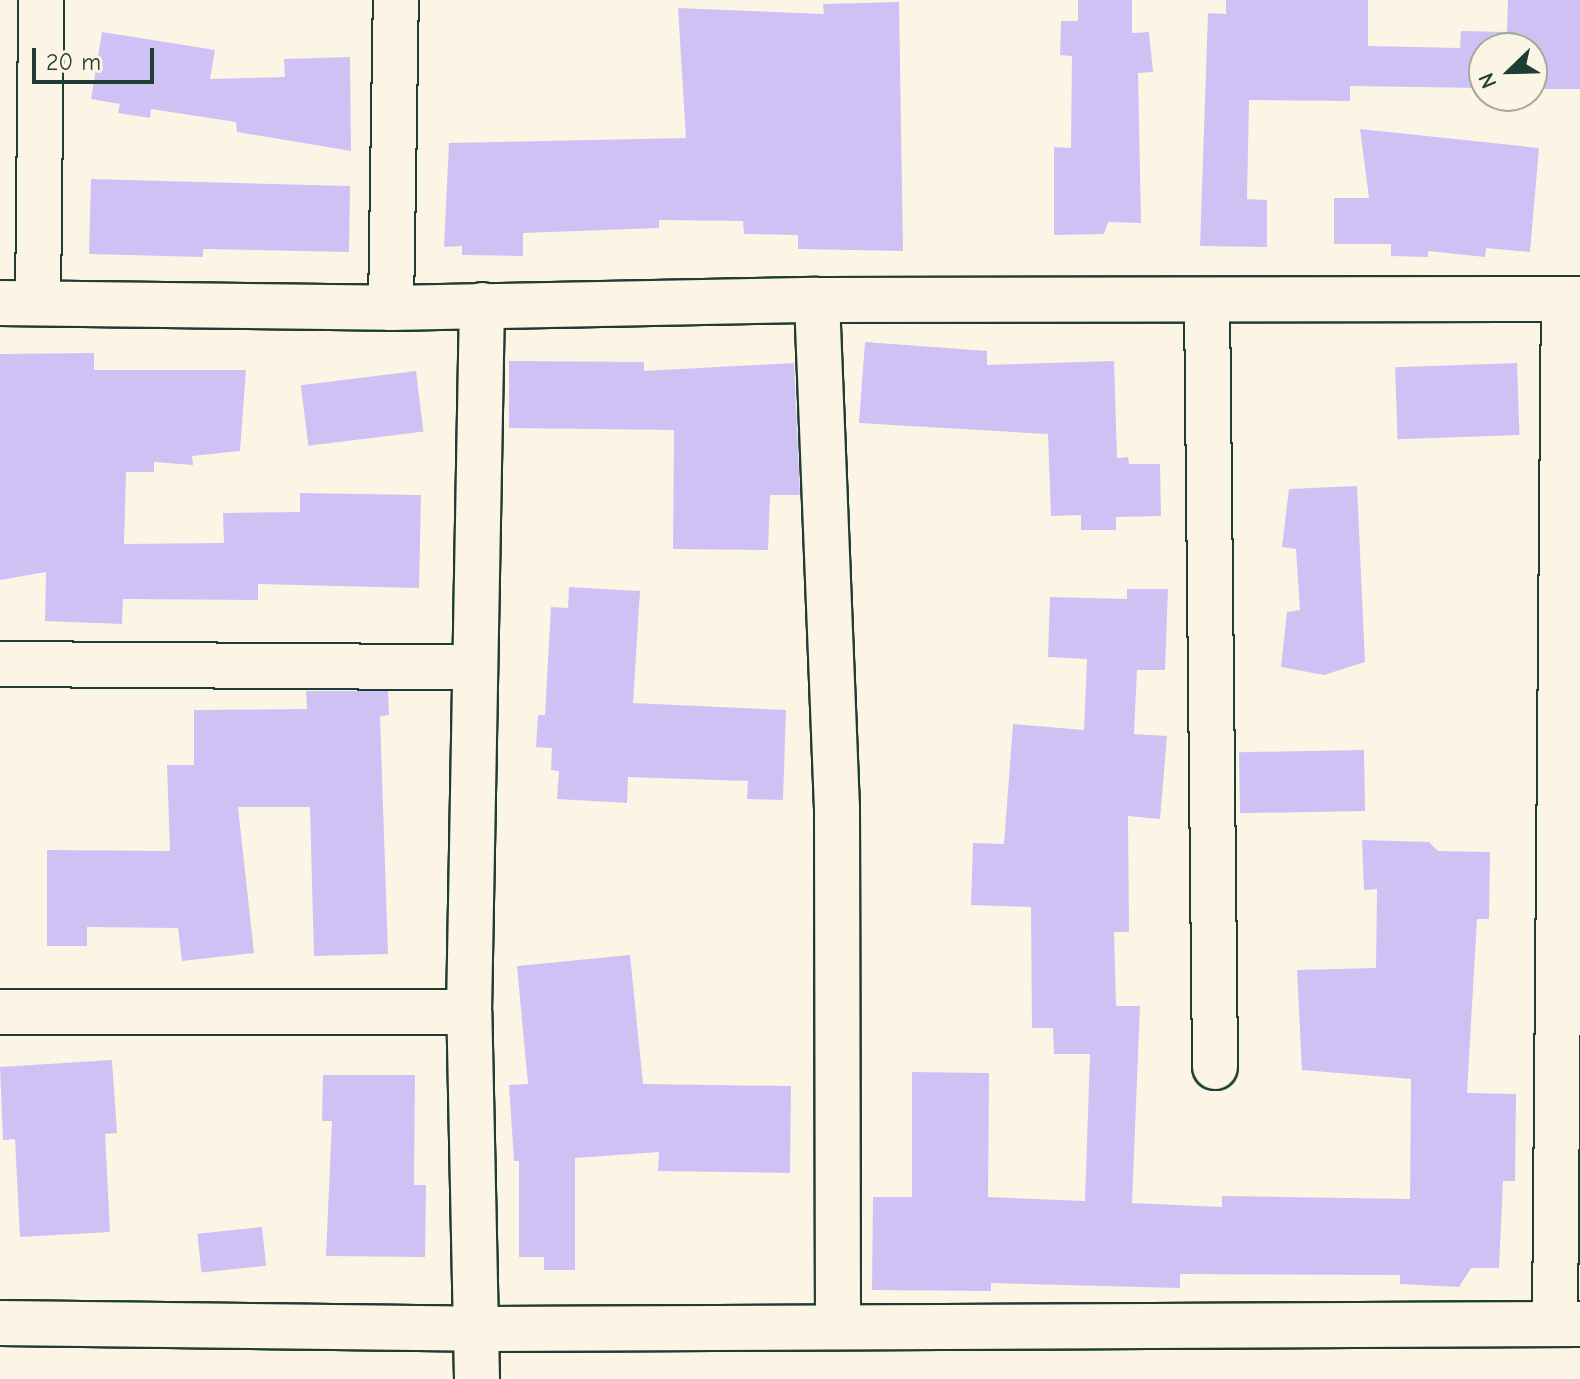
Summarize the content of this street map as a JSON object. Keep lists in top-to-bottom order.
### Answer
{
  "scale_bar": "20 m",
  "north": "bottom left"
}
